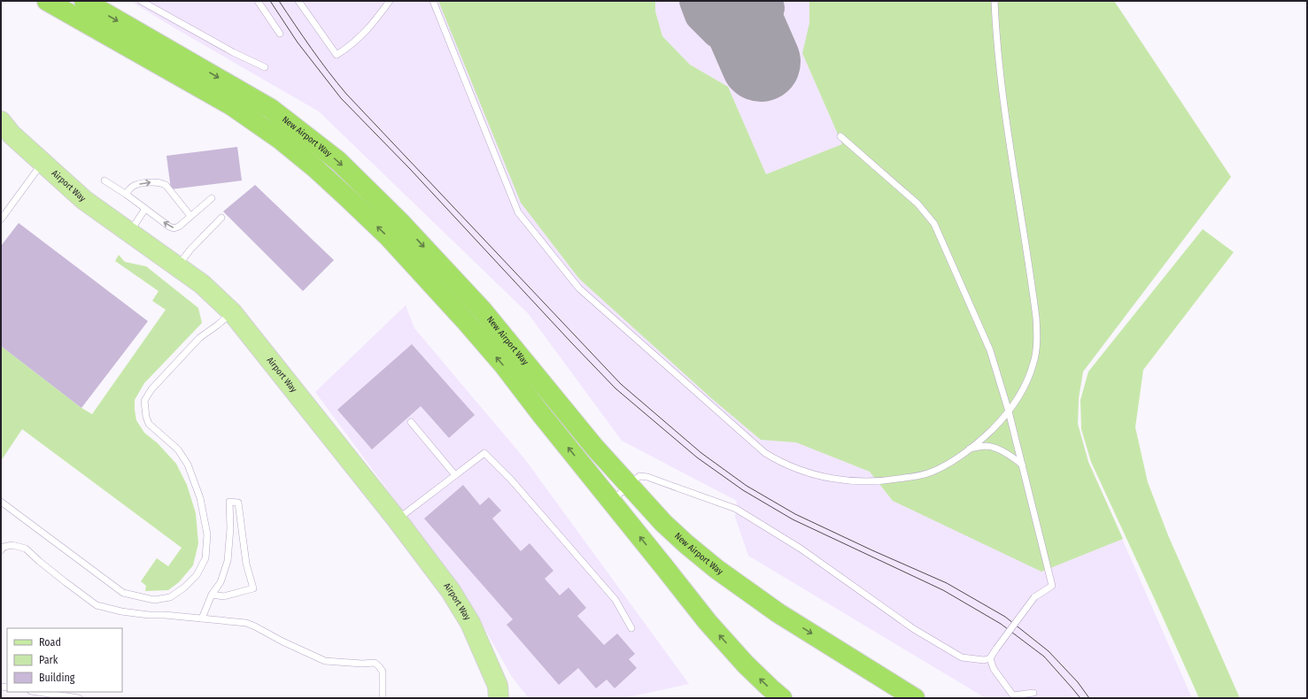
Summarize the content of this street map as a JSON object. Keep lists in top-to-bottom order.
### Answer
{
  "streets": {
    "highway": ["New Airport Way"],
    "main road": ["Airport Way"]
  },
  "legend": ["Road", "Park", "Building"]
}
